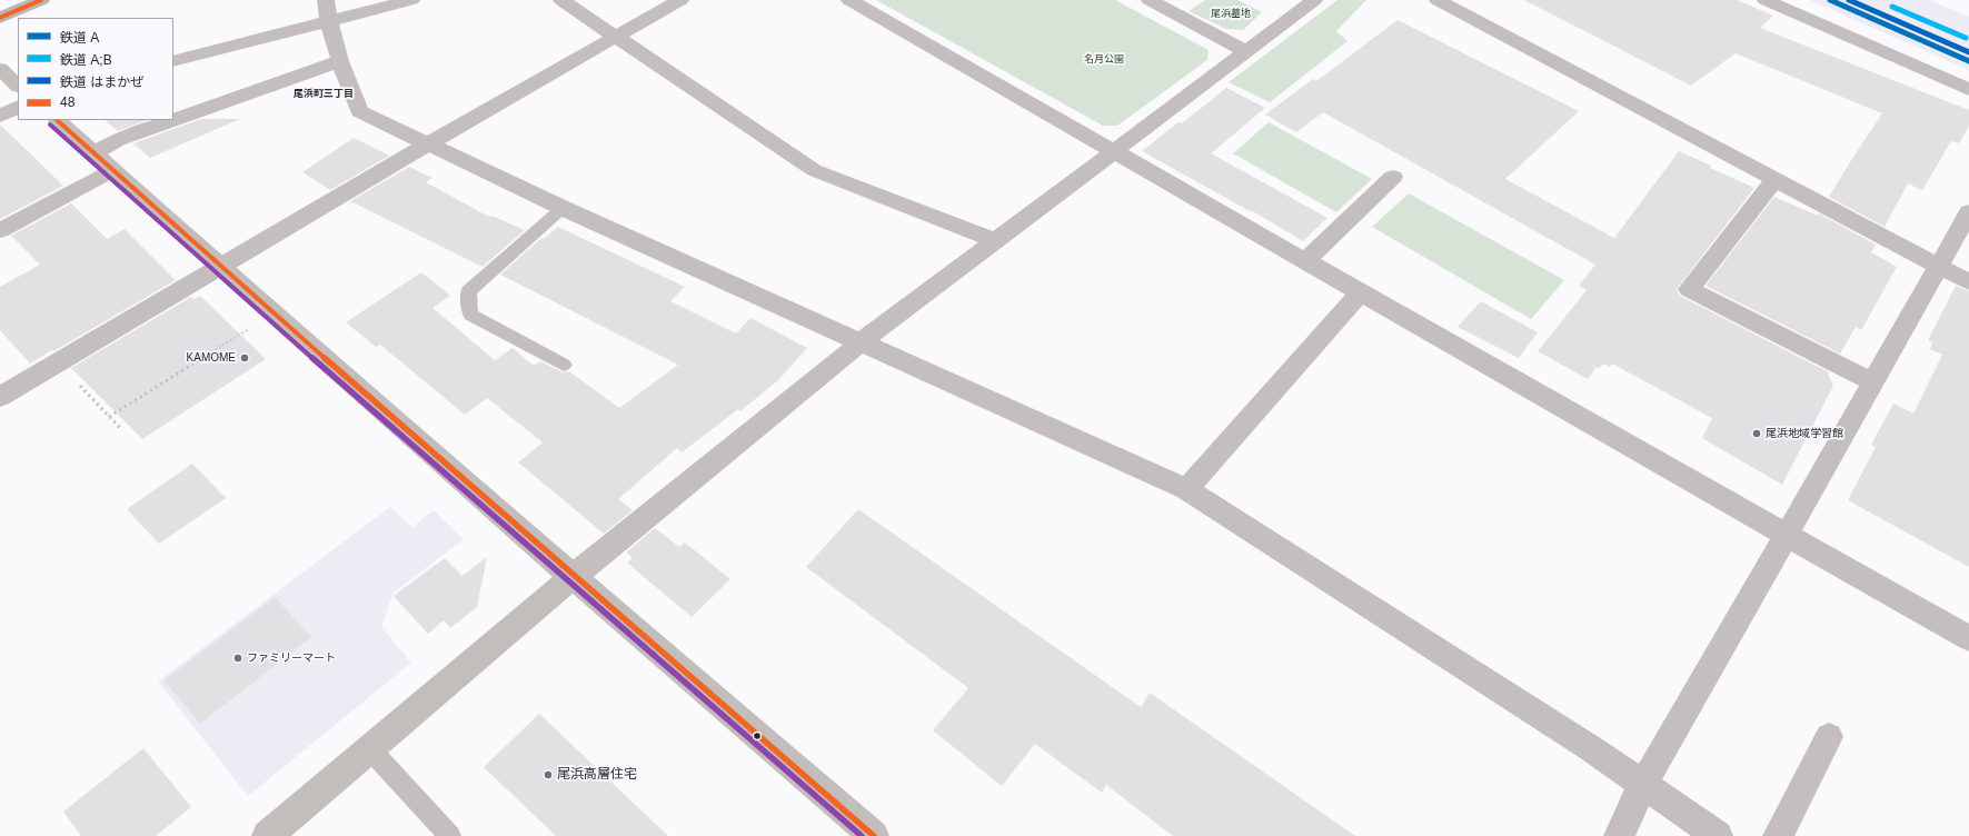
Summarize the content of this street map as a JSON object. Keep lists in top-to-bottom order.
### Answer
{
  "districts": ["尾浜町三丁目"],
  "parks": ["尾浜墓地", "名月公園"],
  "places": [
    "KAMOME",
    "尾浜地域学習館",
    "ファミリーマート",
    "尾浜高層住宅"
  ],
  "lines": [
    "rail line A",
    "rail line はまかぜ",
    "transit line 48",
    "rail line A;B"
  ],
  "legend": [
    "鉄道 A",
    "鉄道 A;B",
    "鉄道 はまかぜ",
    "48"
  ]
}
